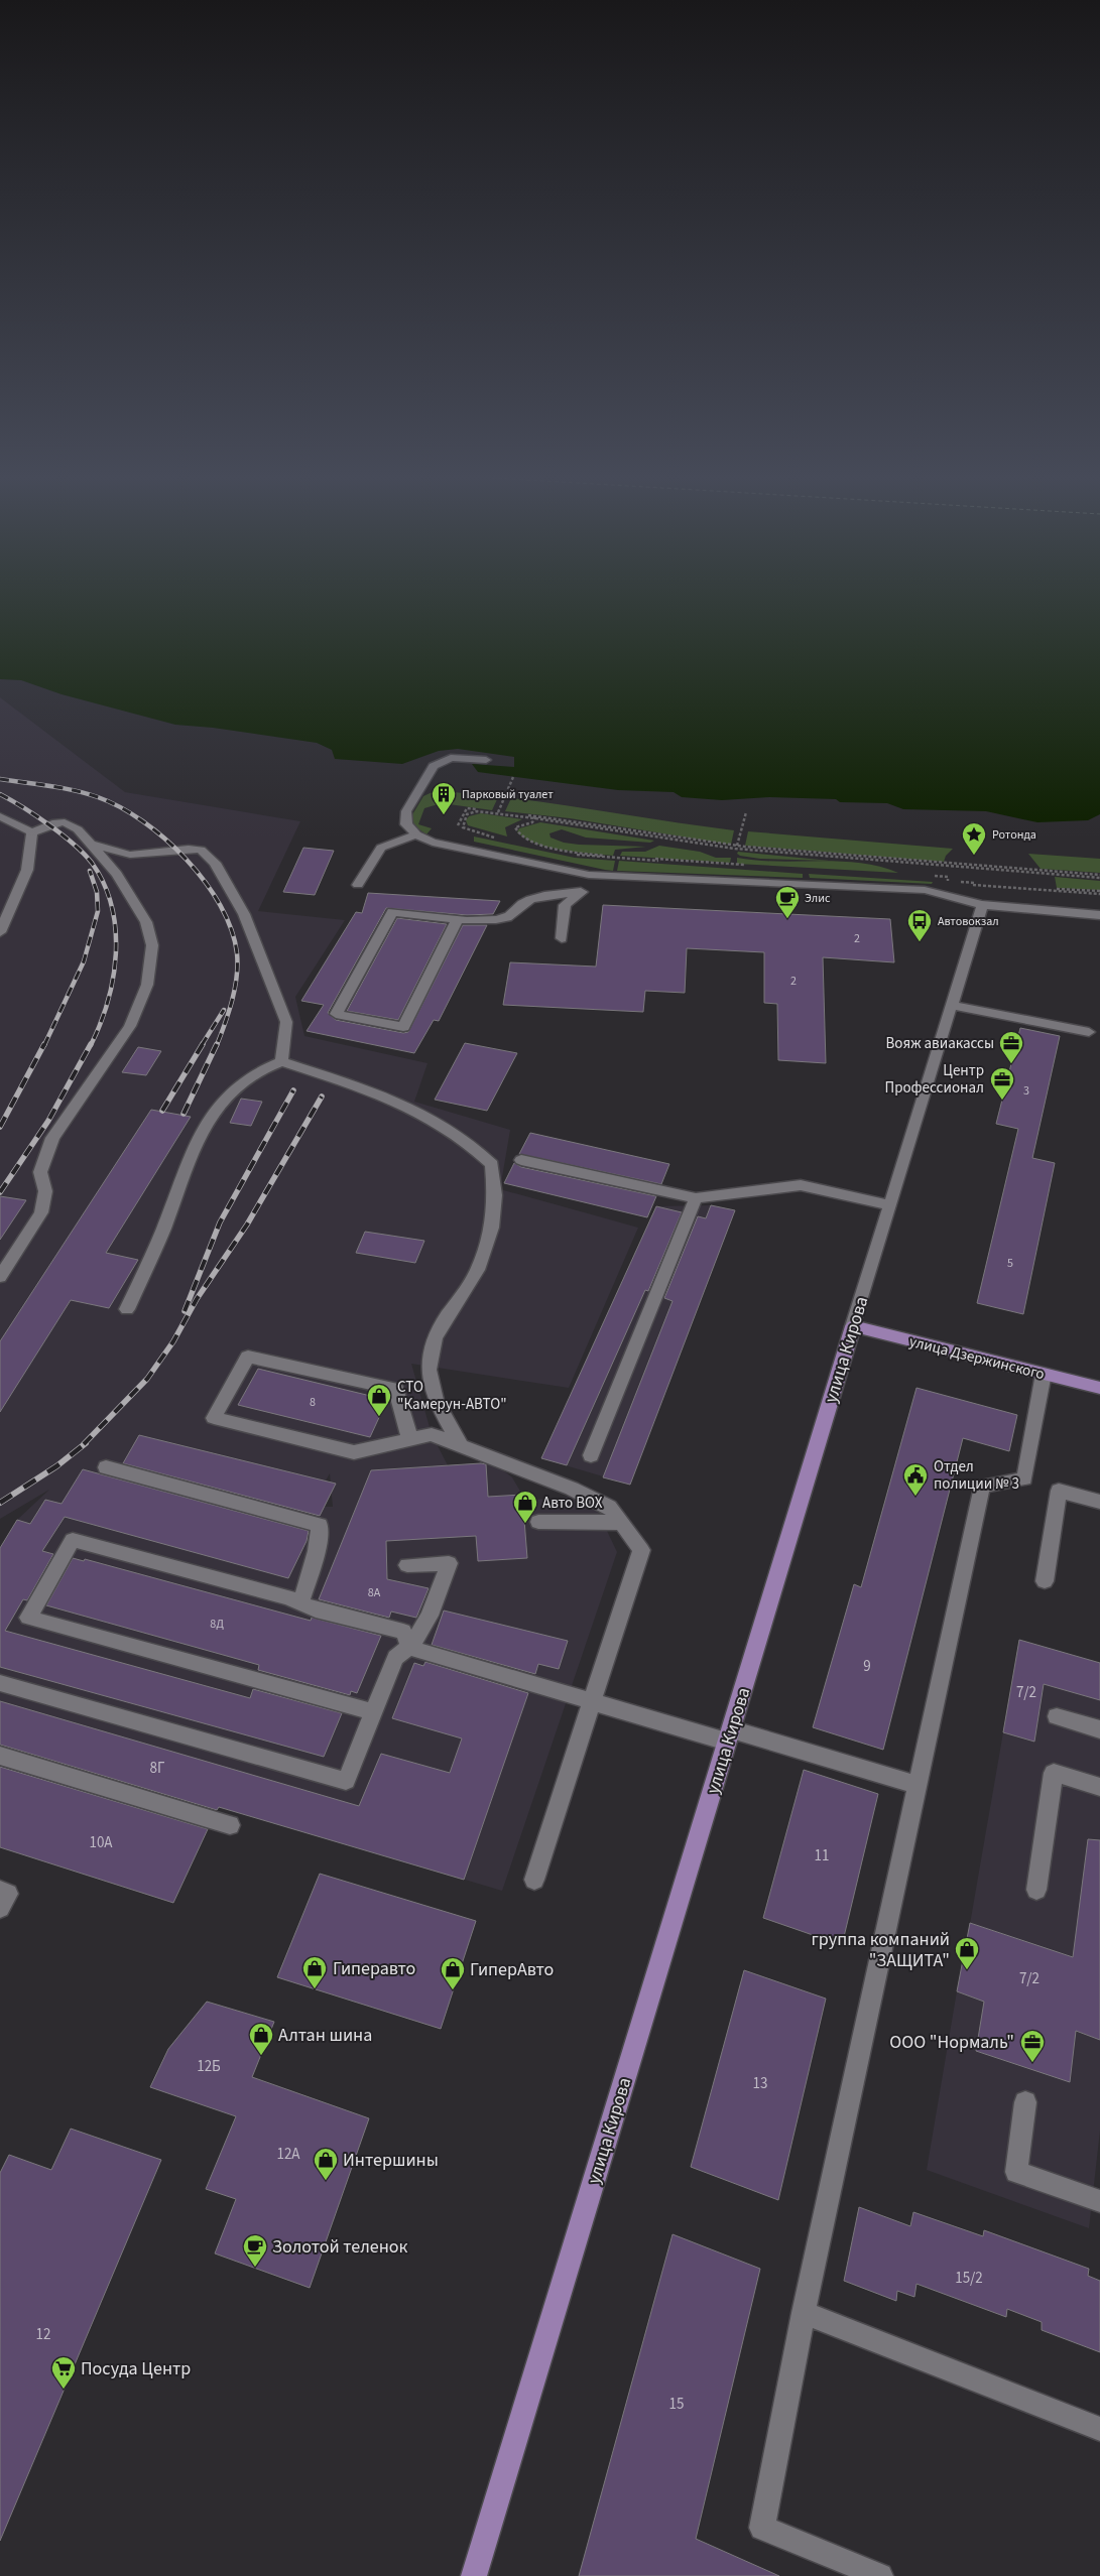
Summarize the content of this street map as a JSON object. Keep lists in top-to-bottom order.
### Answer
{
  "streets": {
    "main road": ["улица Кирова", "улица Дзержинского"]
  },
  "crossings": [
    ["улица Кирова", "улица Дзержинского"]
  ],
  "places": {
    "building": ["Парковый туалет"],
    "place": ["Ротонда"],
    "cafe": ["Элис", "Золотой теленок"],
    "bus stop": ["Автовокзал"],
    "office": ["Вояж авиакассы", "Центр Профессионал", "ООО \"Нормаль\""],
    "shop": [
      "СТО \"Камерун-АВТО\"",
      "Авто BOX",
      "группа компаний \"ЗАЩИТА\"",
      "Гиперавто",
      "ГиперАвто",
      "Алтан шина",
      "Интершины"
    ],
    "public building": ["Отдел полиции № 3"],
    "supermarket": ["Посуда Центр"]
  },
  "house_numbers": [
    "2",
    "2",
    "3",
    "5",
    "8",
    "8А",
    "8Д",
    "9",
    "7/2",
    "8Г",
    "10А",
    "11",
    "7/2",
    "12Б",
    "13",
    "12А",
    "15/2",
    "12",
    "15"
  ]
}
